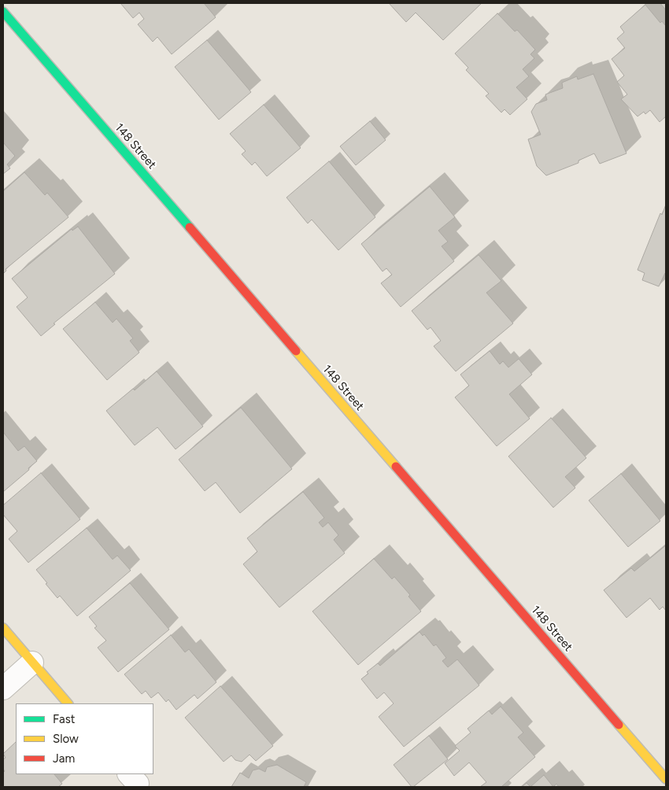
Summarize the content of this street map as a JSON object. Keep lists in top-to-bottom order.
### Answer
{
  "streets": {
    "street": ["148 Street"]
  },
  "legend": ["Fast", "Slow", "Jam"]
}
